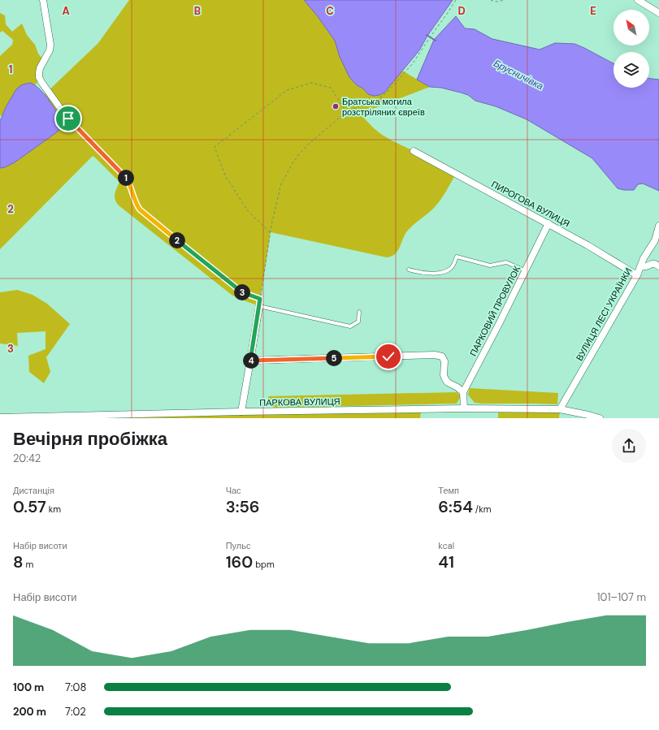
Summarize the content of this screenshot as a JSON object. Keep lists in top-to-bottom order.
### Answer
{
  "streets": {
    "street": [
      "ПИРОГОВА ВУЛИЦЯ",
      "ПАРКОВИЙ ПРОВУЛОК",
      "ВУЛИЦЯ ЛЕСІ УКРАЇНКИ",
      "ПАРКОВА ВУЛИЦЯ"
    ]
  },
  "crossings": [
    ["ПИРОГОВА ВУЛИЦЯ", "ПАРКОВИЙ ПРОВУЛОК"],
    ["ПИРОГОВА ВУЛИЦЯ", "ВУЛИЦЯ ЛЕСІ УКРАЇНКИ"],
    ["ВУЛИЦЯ ЛЕСІ УКРАЇНКИ", "ПАРКОВА ВУЛИЦЯ"]
  ],
  "water": ["Брусничівка"],
  "places": ["Братська могила розстріляних євреїв"],
  "north": "top left",
  "page": {
    "pins": [
      "1",
      "2",
      "3",
      "5",
      "4"
    ],
    "heading": ["Вечірня пробіжка", "20:42"],
    "stats": [
      ["Дистанція", "0.57 km"],
      ["Час", "3:56"],
      ["Темп", "6:54 /km"],
      ["Набір висоти", "8 m"],
      ["Пульс", "160 bpm"],
      ["kcal", "41"]
    ],
    "chart": ["Набір висоти", "101–107 m"],
    "list": [
      {
        "name": "100 m",
        "note": "7:08"
      },
      {
        "name": "200 m",
        "note": "7:02"
      }
    ]
  },
  "grid": {
    "columns": [
      "A",
      "B",
      "C",
      "D",
      "E"
    ],
    "rows": ["1", "2", "3"]
  }
}
